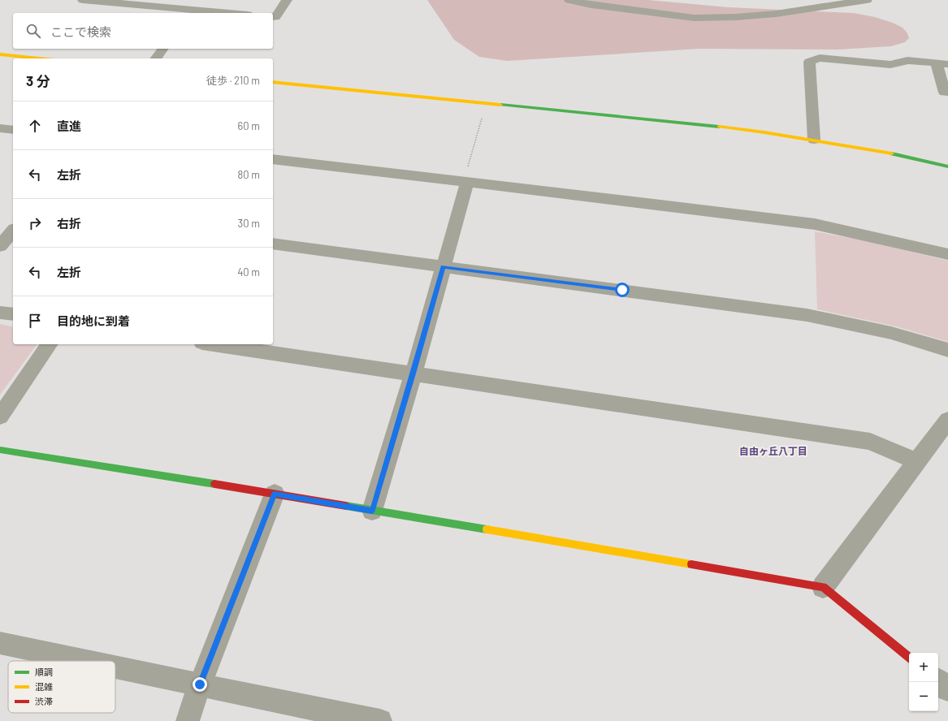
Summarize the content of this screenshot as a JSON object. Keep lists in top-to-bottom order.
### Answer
{
  "districts": ["自由ヶ丘八丁目"],
  "legend": ["順調", "混雑", "渋滞"],
  "page": {
    "search": "ここで検索",
    "heading": ["3 分", "徒歩 · 210 m"],
    "list": [
      ["直進", "60 m"],
      ["左折", "80 m"],
      ["右折", "30 m"],
      ["左折", "40 m"],
      "目的地に到着"
    ],
    "map_buttons": ["+", "−"]
  }
}
